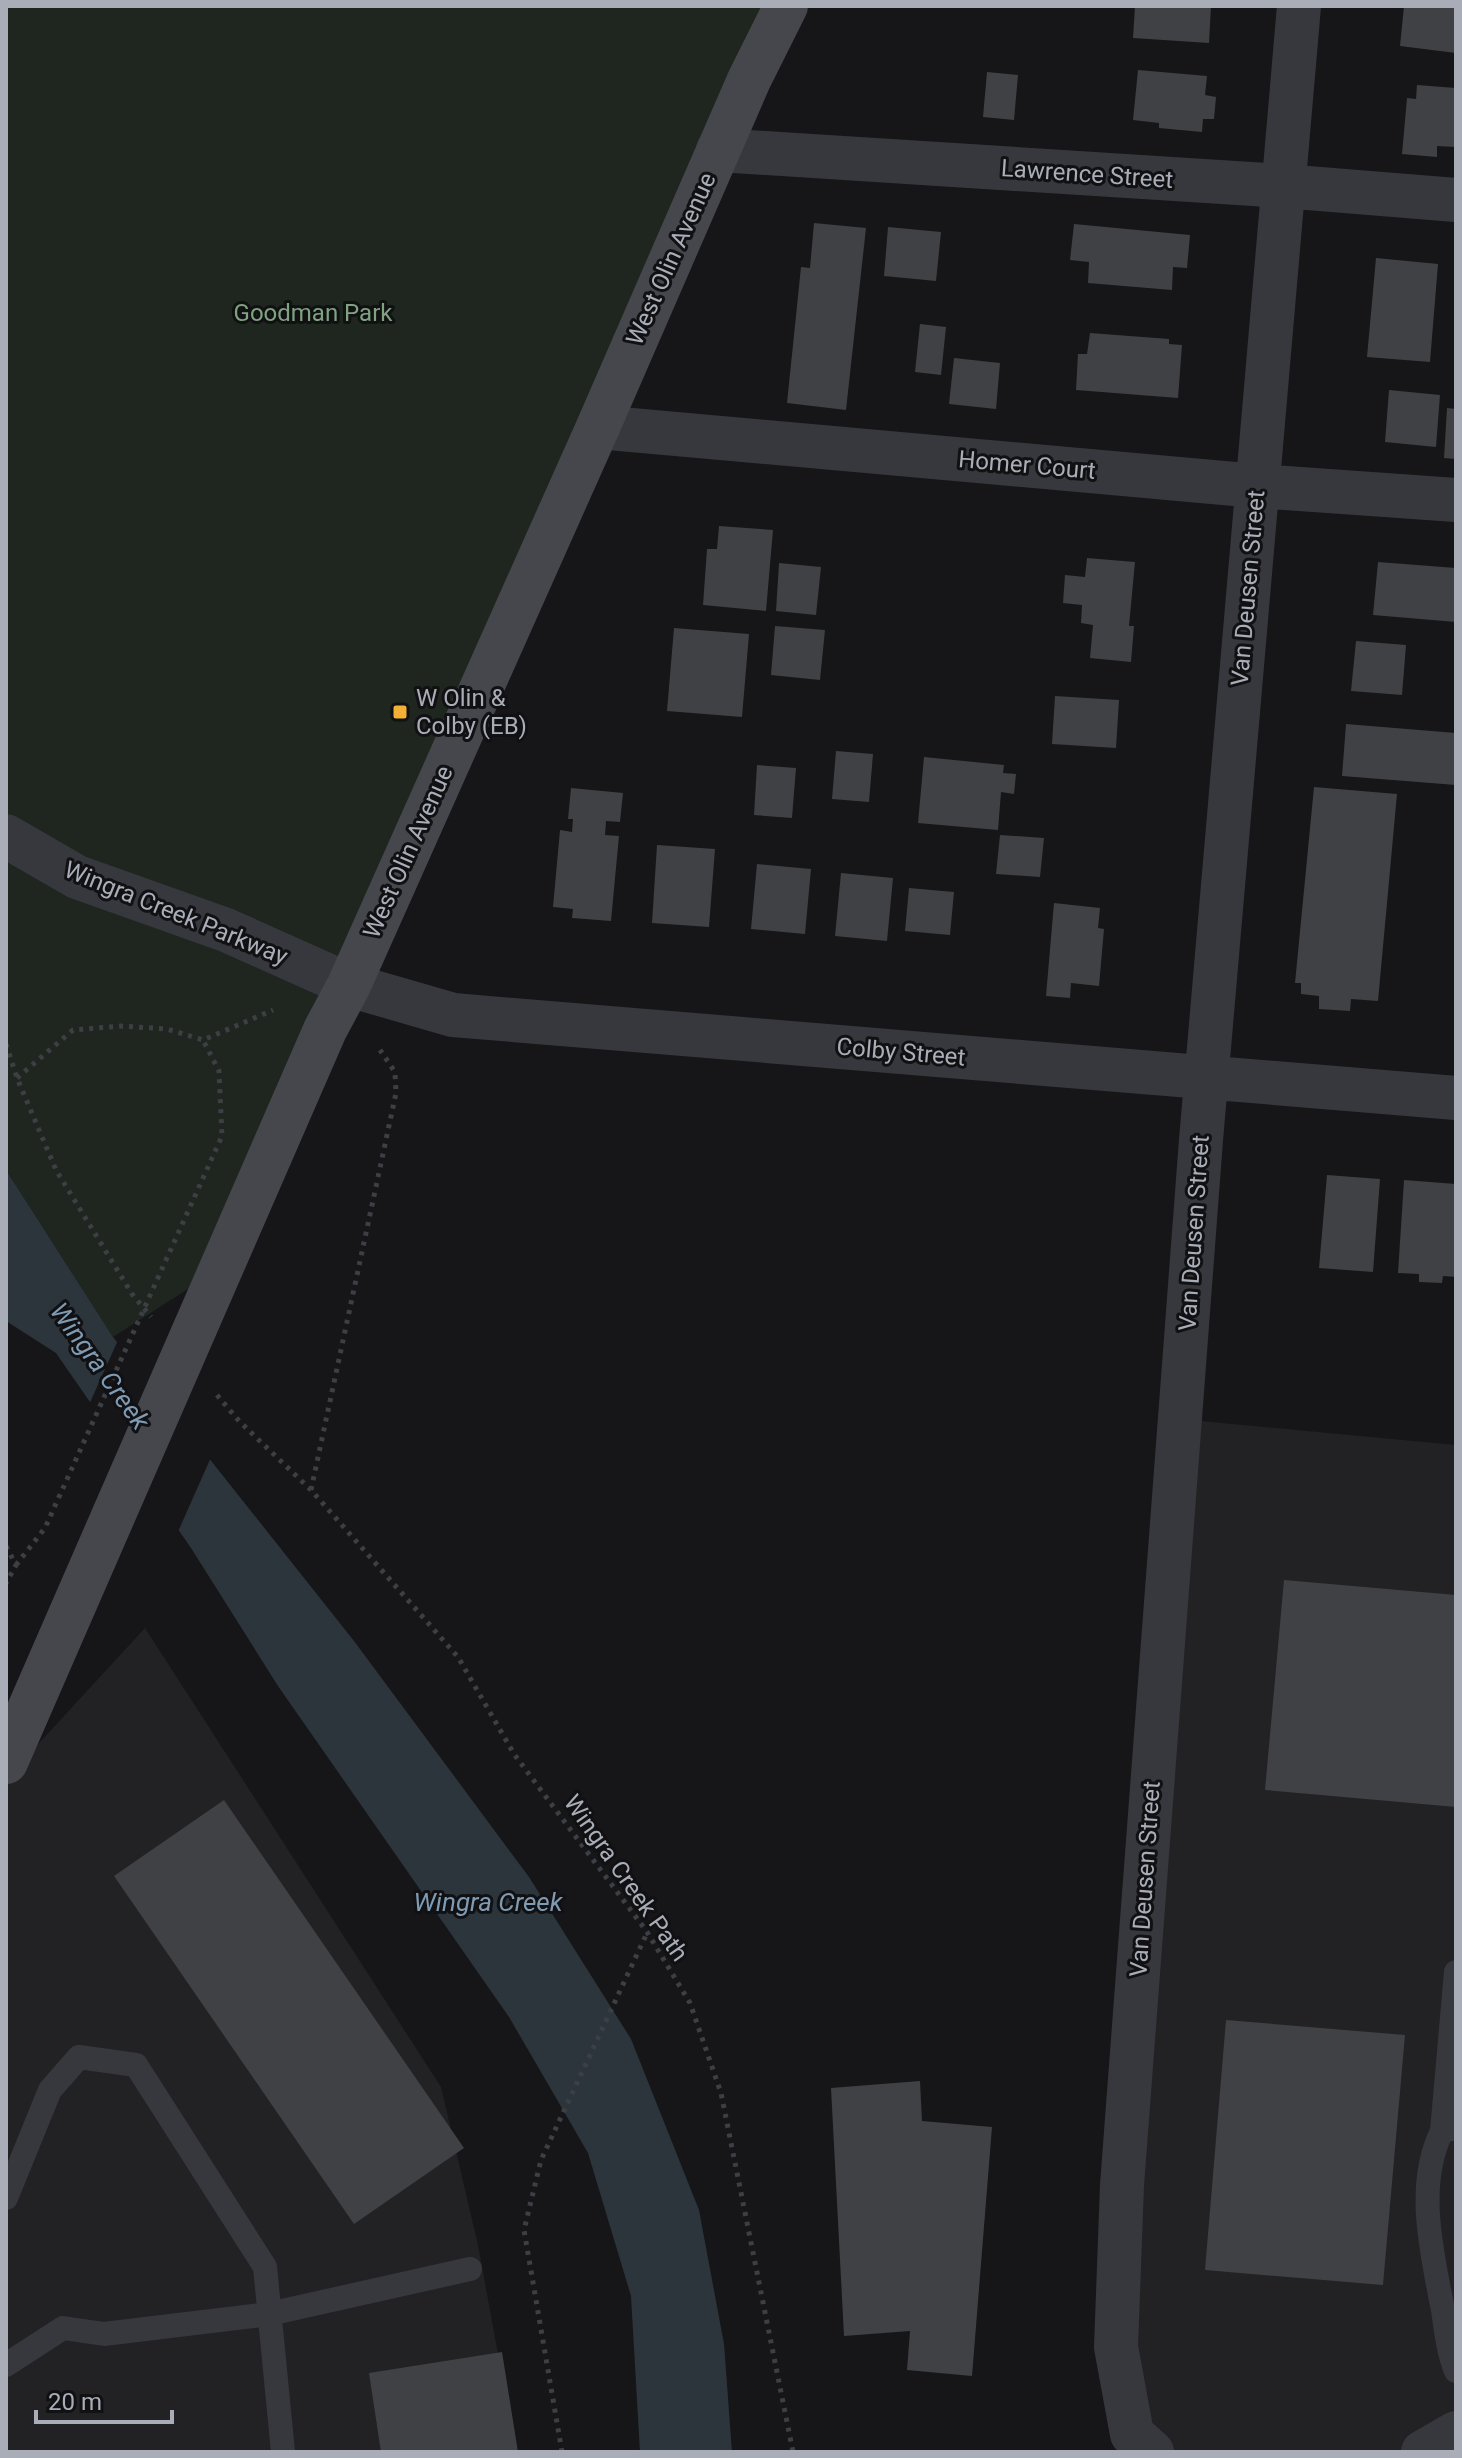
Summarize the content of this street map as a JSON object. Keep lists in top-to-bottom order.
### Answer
{
  "streets": {
    "street": [
      "Lawrence Street",
      "West Olin Avenue",
      "Homer Court",
      "Van Deusen Street",
      "Wingra Creek Parkway",
      "Colby Street"
    ],
    "path": ["Wingra Creek Path"]
  },
  "crossings": [
    ["Lawrence Street", "West Olin Avenue"],
    ["Lawrence Street", "Van Deusen Street"],
    ["West Olin Avenue", "Homer Court"],
    ["West Olin Avenue", "Wingra Creek Parkway"],
    ["West Olin Avenue", "Colby Street"],
    ["Homer Court", "Van Deusen Street"],
    ["Van Deusen Street", "Colby Street"],
    ["Wingra Creek Parkway", "Colby Street"]
  ],
  "water": ["Wingra Creek"],
  "parks": ["Goodman Park"],
  "places": {
    "transit": ["W Olin & Colby (EB)"]
  },
  "scale_bar": "20 m"
}
